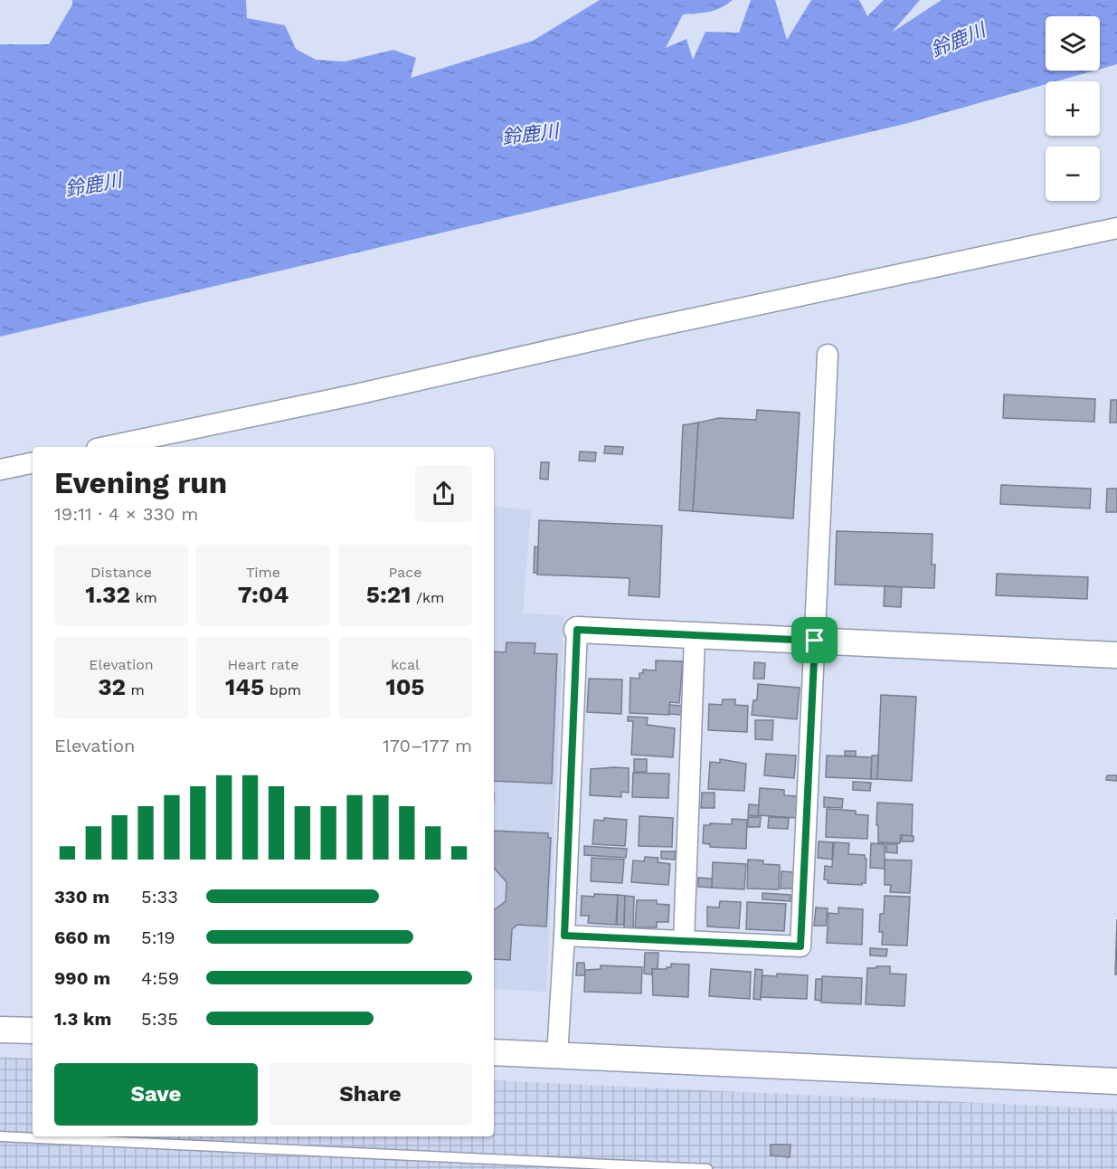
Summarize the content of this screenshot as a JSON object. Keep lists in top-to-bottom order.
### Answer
{
  "water": ["鈴鹿川"],
  "page": {
    "map_buttons": ["+", "−"],
    "heading": ["Evening run", "19:11 · 4 × 330 m"],
    "stats": [
      ["Distance", "1.32 km"],
      ["Time", "7:04"],
      ["Pace", "5:21 /km"],
      ["Elevation", "32 m"],
      ["Heart rate", "145 bpm"],
      ["kcal", "105"]
    ],
    "chart": ["Elevation", "170–177 m"],
    "list": [
      {
        "name": "330 m",
        "note": "5:33"
      },
      {
        "name": "660 m",
        "note": "5:19"
      },
      {
        "name": "990 m",
        "note": "4:59"
      },
      {
        "name": "1.3 km",
        "note": "5:35"
      }
    ],
    "buttons": ["Save", "Share"]
  }
}
